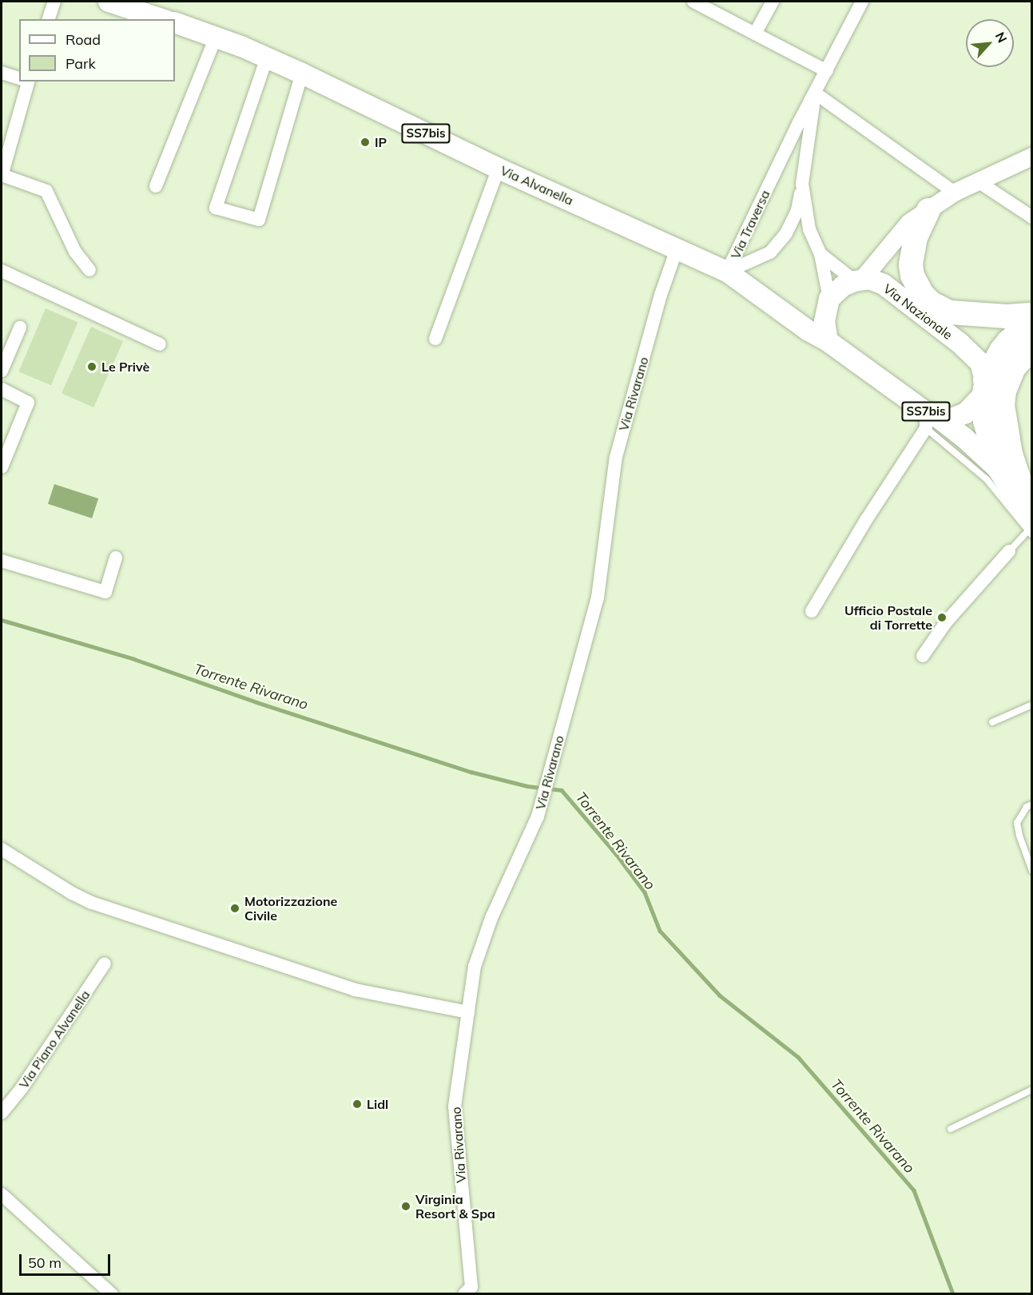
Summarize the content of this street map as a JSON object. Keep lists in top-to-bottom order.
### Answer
{
  "streets": {
    "main road": ["SS7bis", "Via Alvanella", "Via Nazionale"],
    "street": ["Via Traversa", "Via Rivarano", "Via Piano Alvanella"]
  },
  "crossings": [
    ["SS7bis", "Via Alvanella"],
    ["SS7bis", "Via Traversa"],
    ["SS7bis", "Via Nazionale"],
    ["Via Alvanella", "Via Traversa"],
    ["Via Alvanella", "Via Nazionale"],
    ["Via Alvanella", "Via Rivarano"],
    ["Via Traversa", "Via Nazionale"]
  ],
  "water": ["Torrente Rivarano"],
  "places": [
    "IP",
    "Le Privè",
    "Ufficio Postale di Torrette",
    "Motorizzazione Civile",
    "Lidl",
    "Virginia Resort & Spa"
  ],
  "legend": ["Road", "Park"],
  "scale_bar": "50 m",
  "north": "top right"
}
